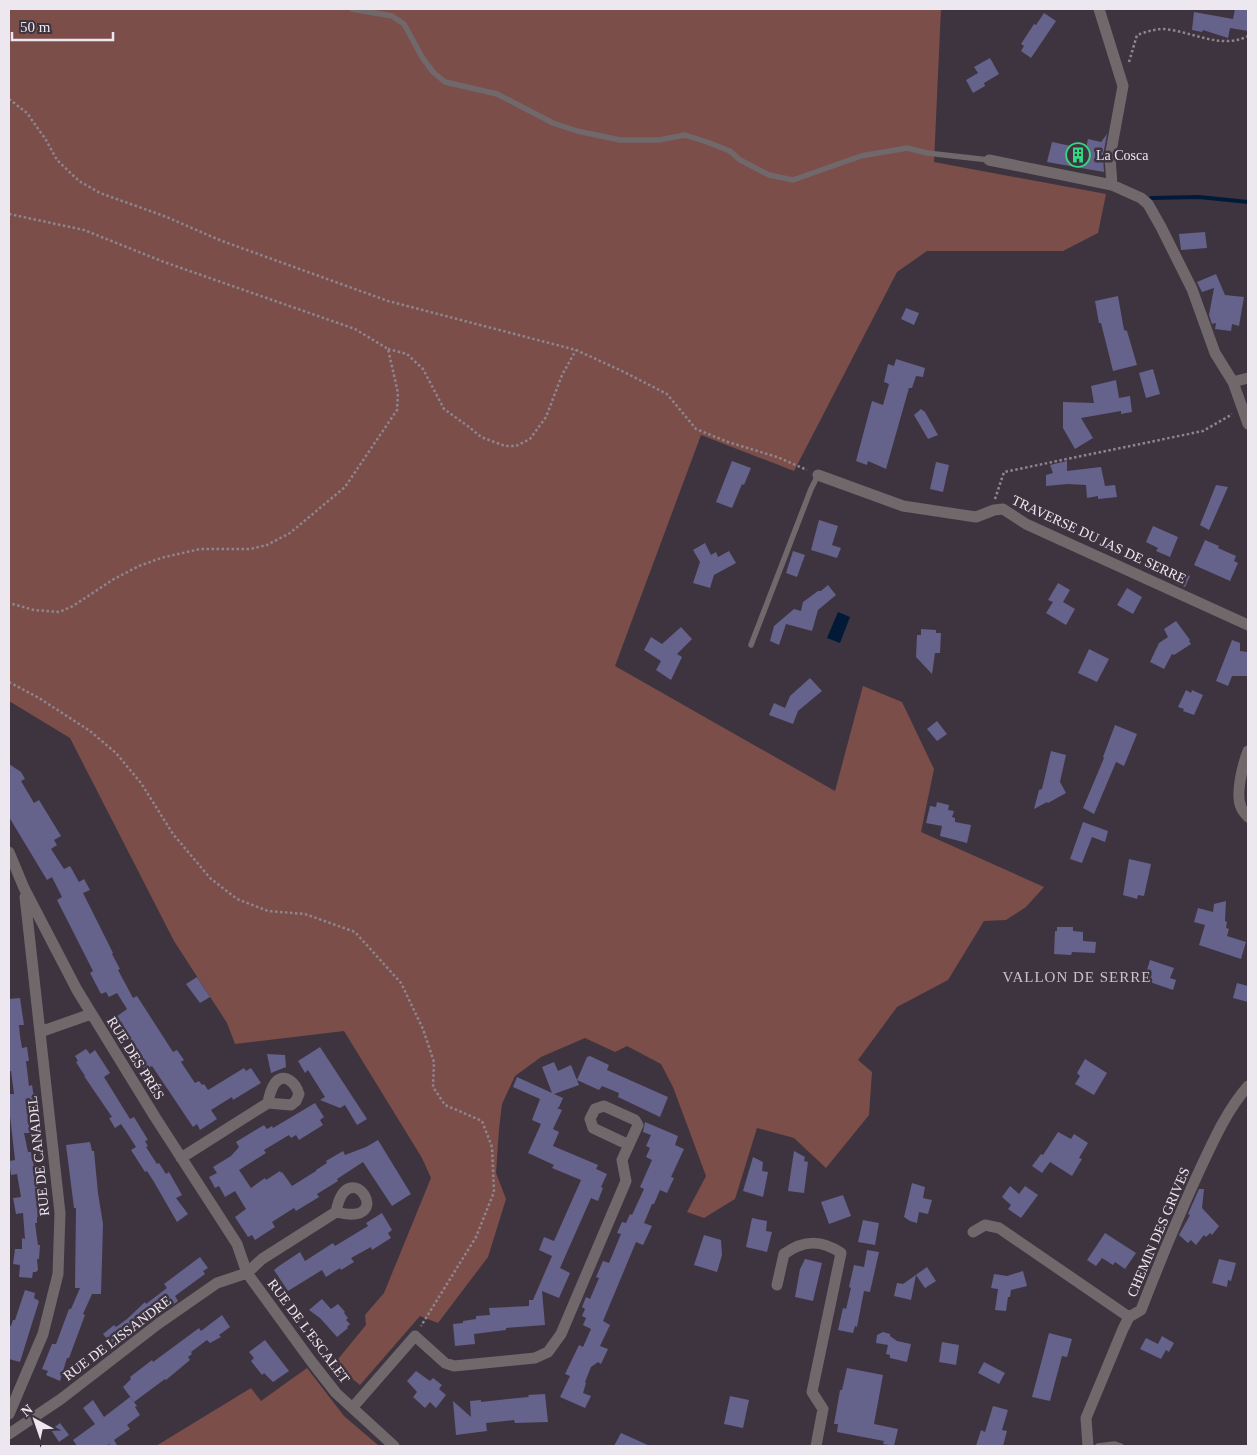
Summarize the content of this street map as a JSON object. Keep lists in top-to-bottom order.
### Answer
{
  "streets": {
    "street": [
      "TRAVERSE DU JAS DE SERRE",
      "RUE DES PRÉS",
      "RUE DE CANADEL",
      "CHEMIN DES GRIVES",
      "RUE DE L'ESCALET",
      "RUE DE LISSANDRE"
    ]
  },
  "crossings": [
    ["RUE DES PRÉS", "RUE DE CANADEL"],
    ["RUE DES PRÉS", "RUE DE L'ESCALET"],
    ["RUE DES PRÉS", "RUE DE LISSANDRE"],
    ["RUE DE L'ESCALET", "RUE DE LISSANDRE"]
  ],
  "districts": ["VALLON DE SERRE"],
  "places": {
    "building": ["La Cosca"]
  },
  "scale_bar": "50 m",
  "north": "top left"
}
